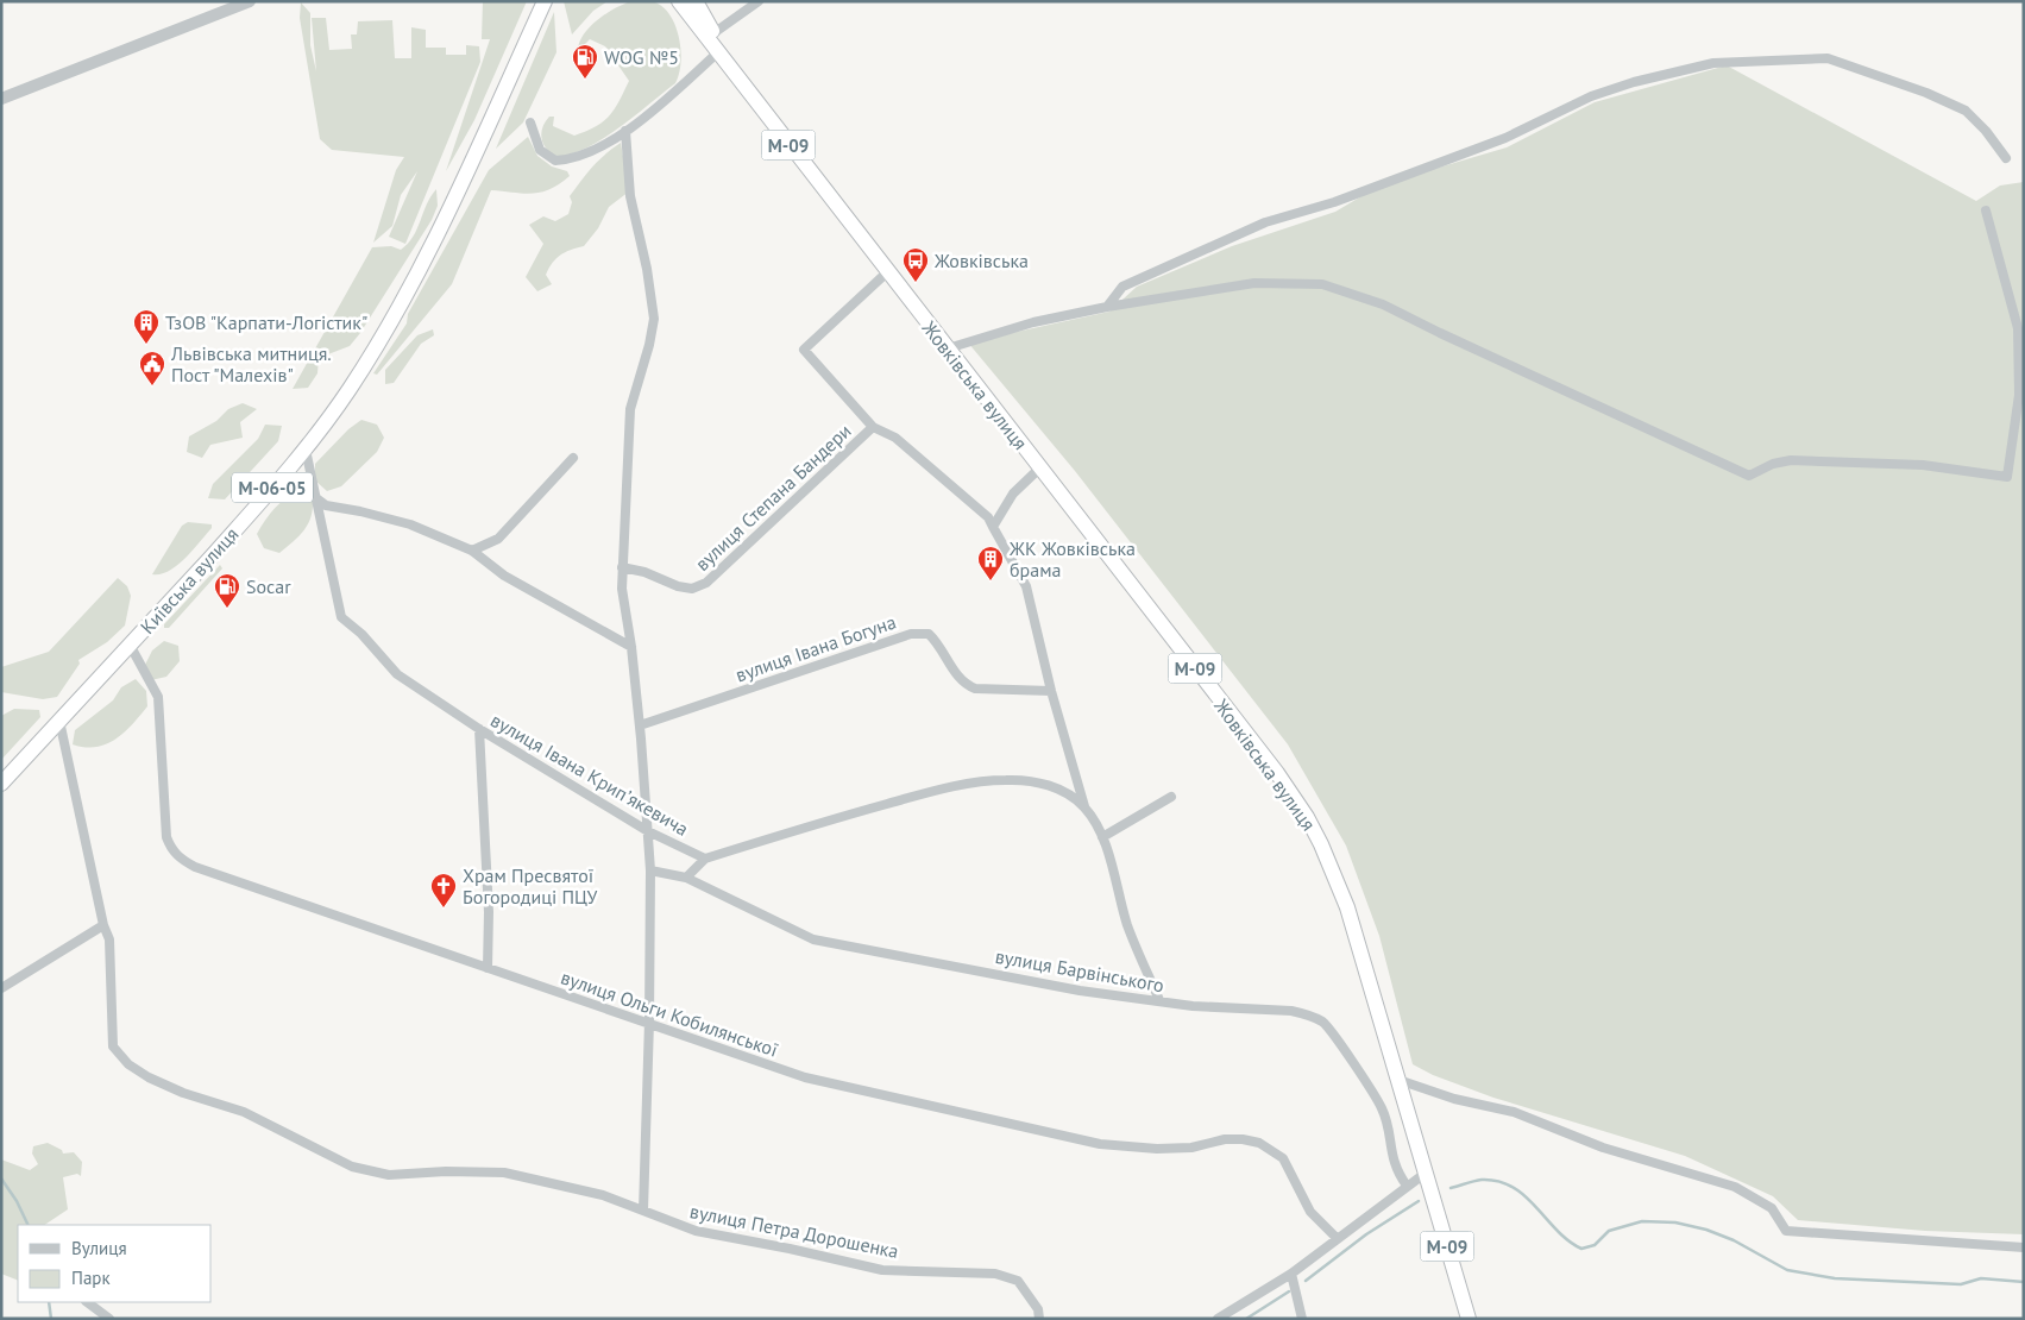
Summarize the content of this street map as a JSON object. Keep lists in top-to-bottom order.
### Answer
{
  "streets": {
    "highway": [
      "М-09",
      "Жовківська вулиця",
      "М-06-05",
      "Київська вулиця"
    ],
    "street": [
      "вулиця Степана Бандери",
      "вулиця Івана Богуна",
      "вулиця Івана Крипʼякевича",
      "вулиця Барвінського",
      "вулиця Ольги Кобилянської",
      "вулиця Петра Дорошенка"
    ]
  },
  "crossings": [
    ["М-09", "Жовківська вулиця"],
    ["М-09", "вулиця Степана Бандери"],
    ["Жовківська вулиця", "вулиця Степана Бандери"],
    ["Київська вулиця", "вулиця Івана Крипʼякевича"],
    ["Київська вулиця", "вулиця Ольги Кобилянської"],
    ["Київська вулиця", "вулиця Петра Дорошенка"]
  ],
  "places": {
    "fuel station": ["WOG №5", "Socar"],
    "bus stop": ["Жовківська"],
    "building": ["ТзОВ \"Карпати-Логістик\"", "ЖК Жовківська брама"],
    "public building": ["Львівська митниця. Пост \"Малехів\""],
    "church": ["Храм Пресвятої Богородиці ПЦУ"]
  },
  "legend": ["Вулиця", "Парк"]
}
